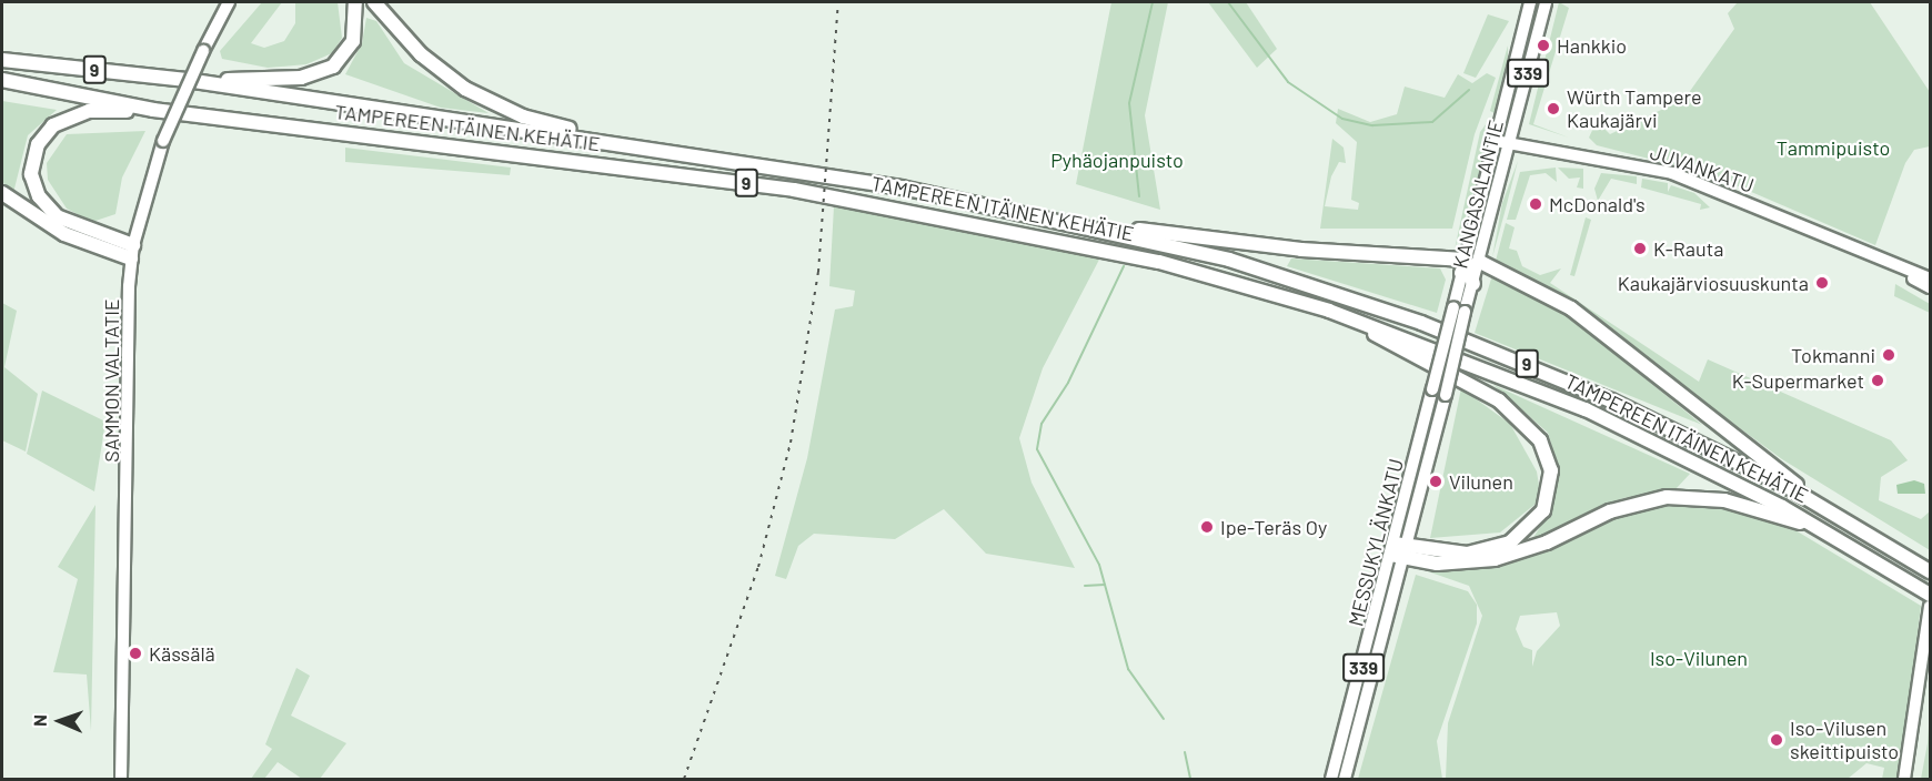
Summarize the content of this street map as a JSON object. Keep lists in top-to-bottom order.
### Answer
{
  "streets": {
    "highway": ["9", "TAMPEREEN ITÄINEN KEHÄTIE"],
    "main road": [
      "339",
      "JUVANKATU",
      "KANGASALANTIE",
      "SAMMON VALTATIE",
      "MESSUKYLÄNKATU"
    ]
  },
  "crossings": [
    ["JUVANKATU", "KANGASALANTIE"],
    ["KANGASALANTIE", "MESSUKYLÄNKATU"]
  ],
  "parks": ["Tammipuisto", "Pyhäojanpuisto", "Iso-Vilunen"],
  "places": [
    "Hankkio",
    "Würth Tampere Kaukajärvi",
    "McDonald's",
    "K-Rauta",
    "Kaukajärviosuuskunta",
    "Tokmanni",
    "K-Supermarket",
    "Vilunen",
    "Ipe-Teräs Oy",
    "Kässälä",
    "Iso-Vilusen skeittipuisto"
  ],
  "north": "left"
}
